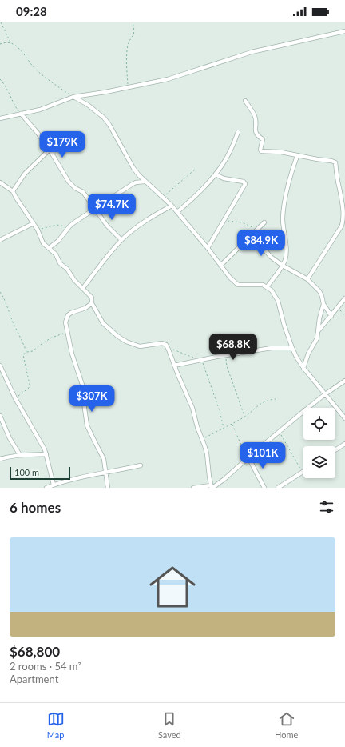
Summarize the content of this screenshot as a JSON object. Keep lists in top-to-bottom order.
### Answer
{
  "scale_bar": "100 m",
  "page": {
    "status": "09:28",
    "price": [
      "$179K",
      "$74.7K",
      "$84.9K",
      "$68.8K",
      "$307K",
      "$101K"
    ],
    "scale": "100 m",
    "heading": "6 homes",
    "list": [
      {
        "name": "$68,800",
        "note": "2 rooms · 54 m² · Apartment"
      }
    ],
    "tabs": ["Map", "Saved", "Home"]
  }
}
